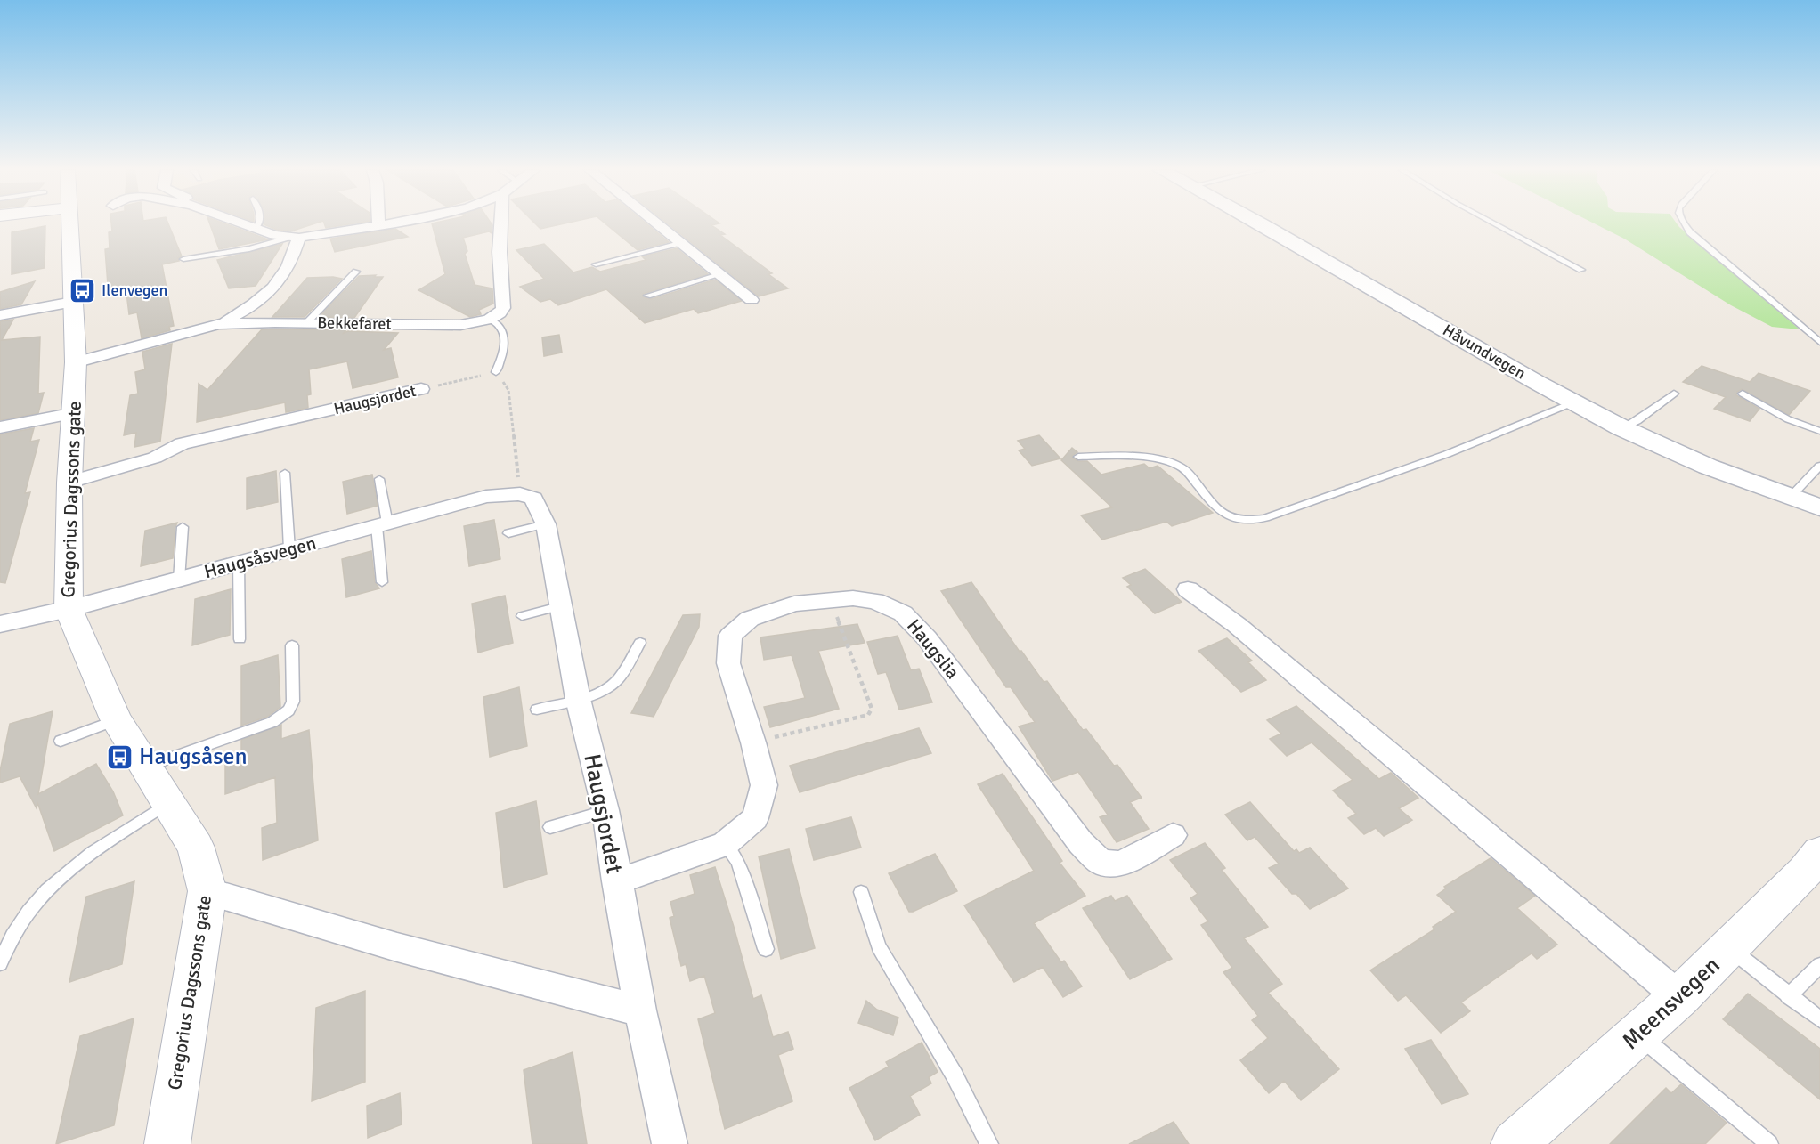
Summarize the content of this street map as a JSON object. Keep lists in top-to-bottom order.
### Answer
{
  "streets": {
    "main road": ["Håvundvegen"],
    "street": [
      "Bekkefaret",
      "Haugsjordet",
      "Gregorius Dagssons gate",
      "Haugsåsvegen",
      "Haugslia",
      "Meensvegen"
    ]
  },
  "crossings": [
    ["Bekkefaret", "Gregorius Dagssons gate"],
    ["Haugsjordet", "Gregorius Dagssons gate"],
    ["Haugsjordet", "Haugsåsvegen"],
    ["Haugsjordet", "Haugslia"],
    ["Gregorius Dagssons gate", "Haugsåsvegen"]
  ],
  "places": {
    "bus stop": ["Ilenvegen", "Haugsåsen"]
  }
}
